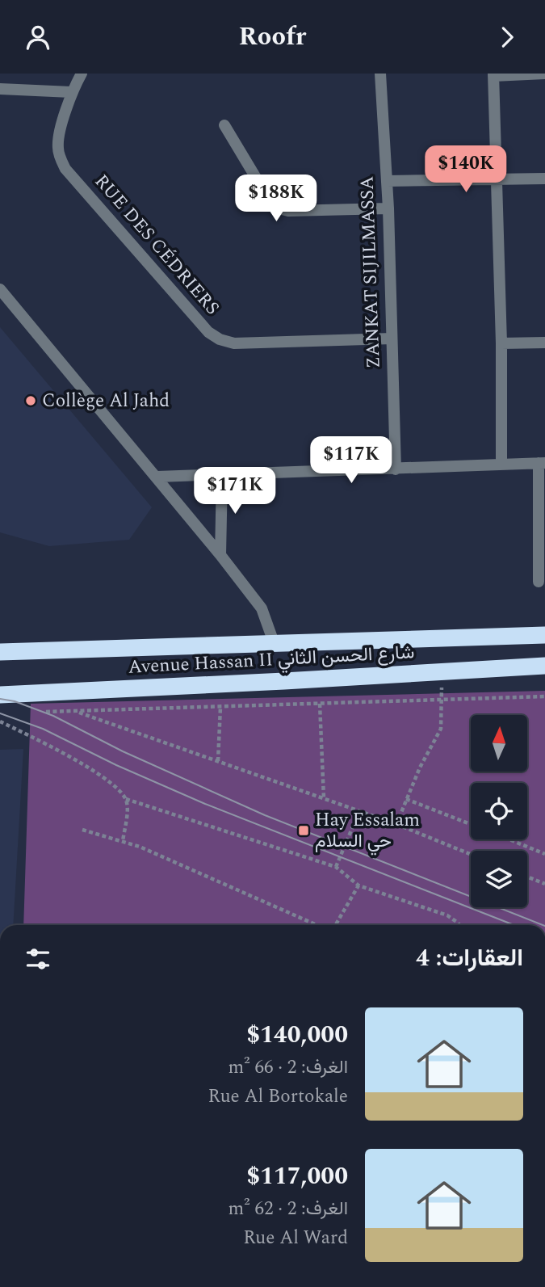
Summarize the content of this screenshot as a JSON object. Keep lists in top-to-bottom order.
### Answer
{
  "streets": {
    "highway": ["Avenue Hassan II شارع الحسن الثاني"],
    "street": ["RUE DES CÉDRIERS", "ZANKAT SIJILMASSA"]
  },
  "crossings": [
    ["RUE DES CÉDRIERS", "ZANKAT SIJILMASSA"]
  ],
  "places": {
    "other": ["Collège Al Jahd"],
    "transit": ["Hay Essalam حي السلام"]
  },
  "north": "top",
  "page": {
    "header": "Roofr",
    "price": [
      "$140K",
      "$188K",
      "$117K",
      "$171K"
    ],
    "heading": "العقارات: 4",
    "list": [
      {
        "name": "$140,000",
        "note": "الغرف: 2 · 66 m² · Rue Al Bortokale"
      },
      {
        "name": "$117,000",
        "note": "الغرف: 2 · 62 m² · Rue Al Ward"
      }
    ]
  }
}
